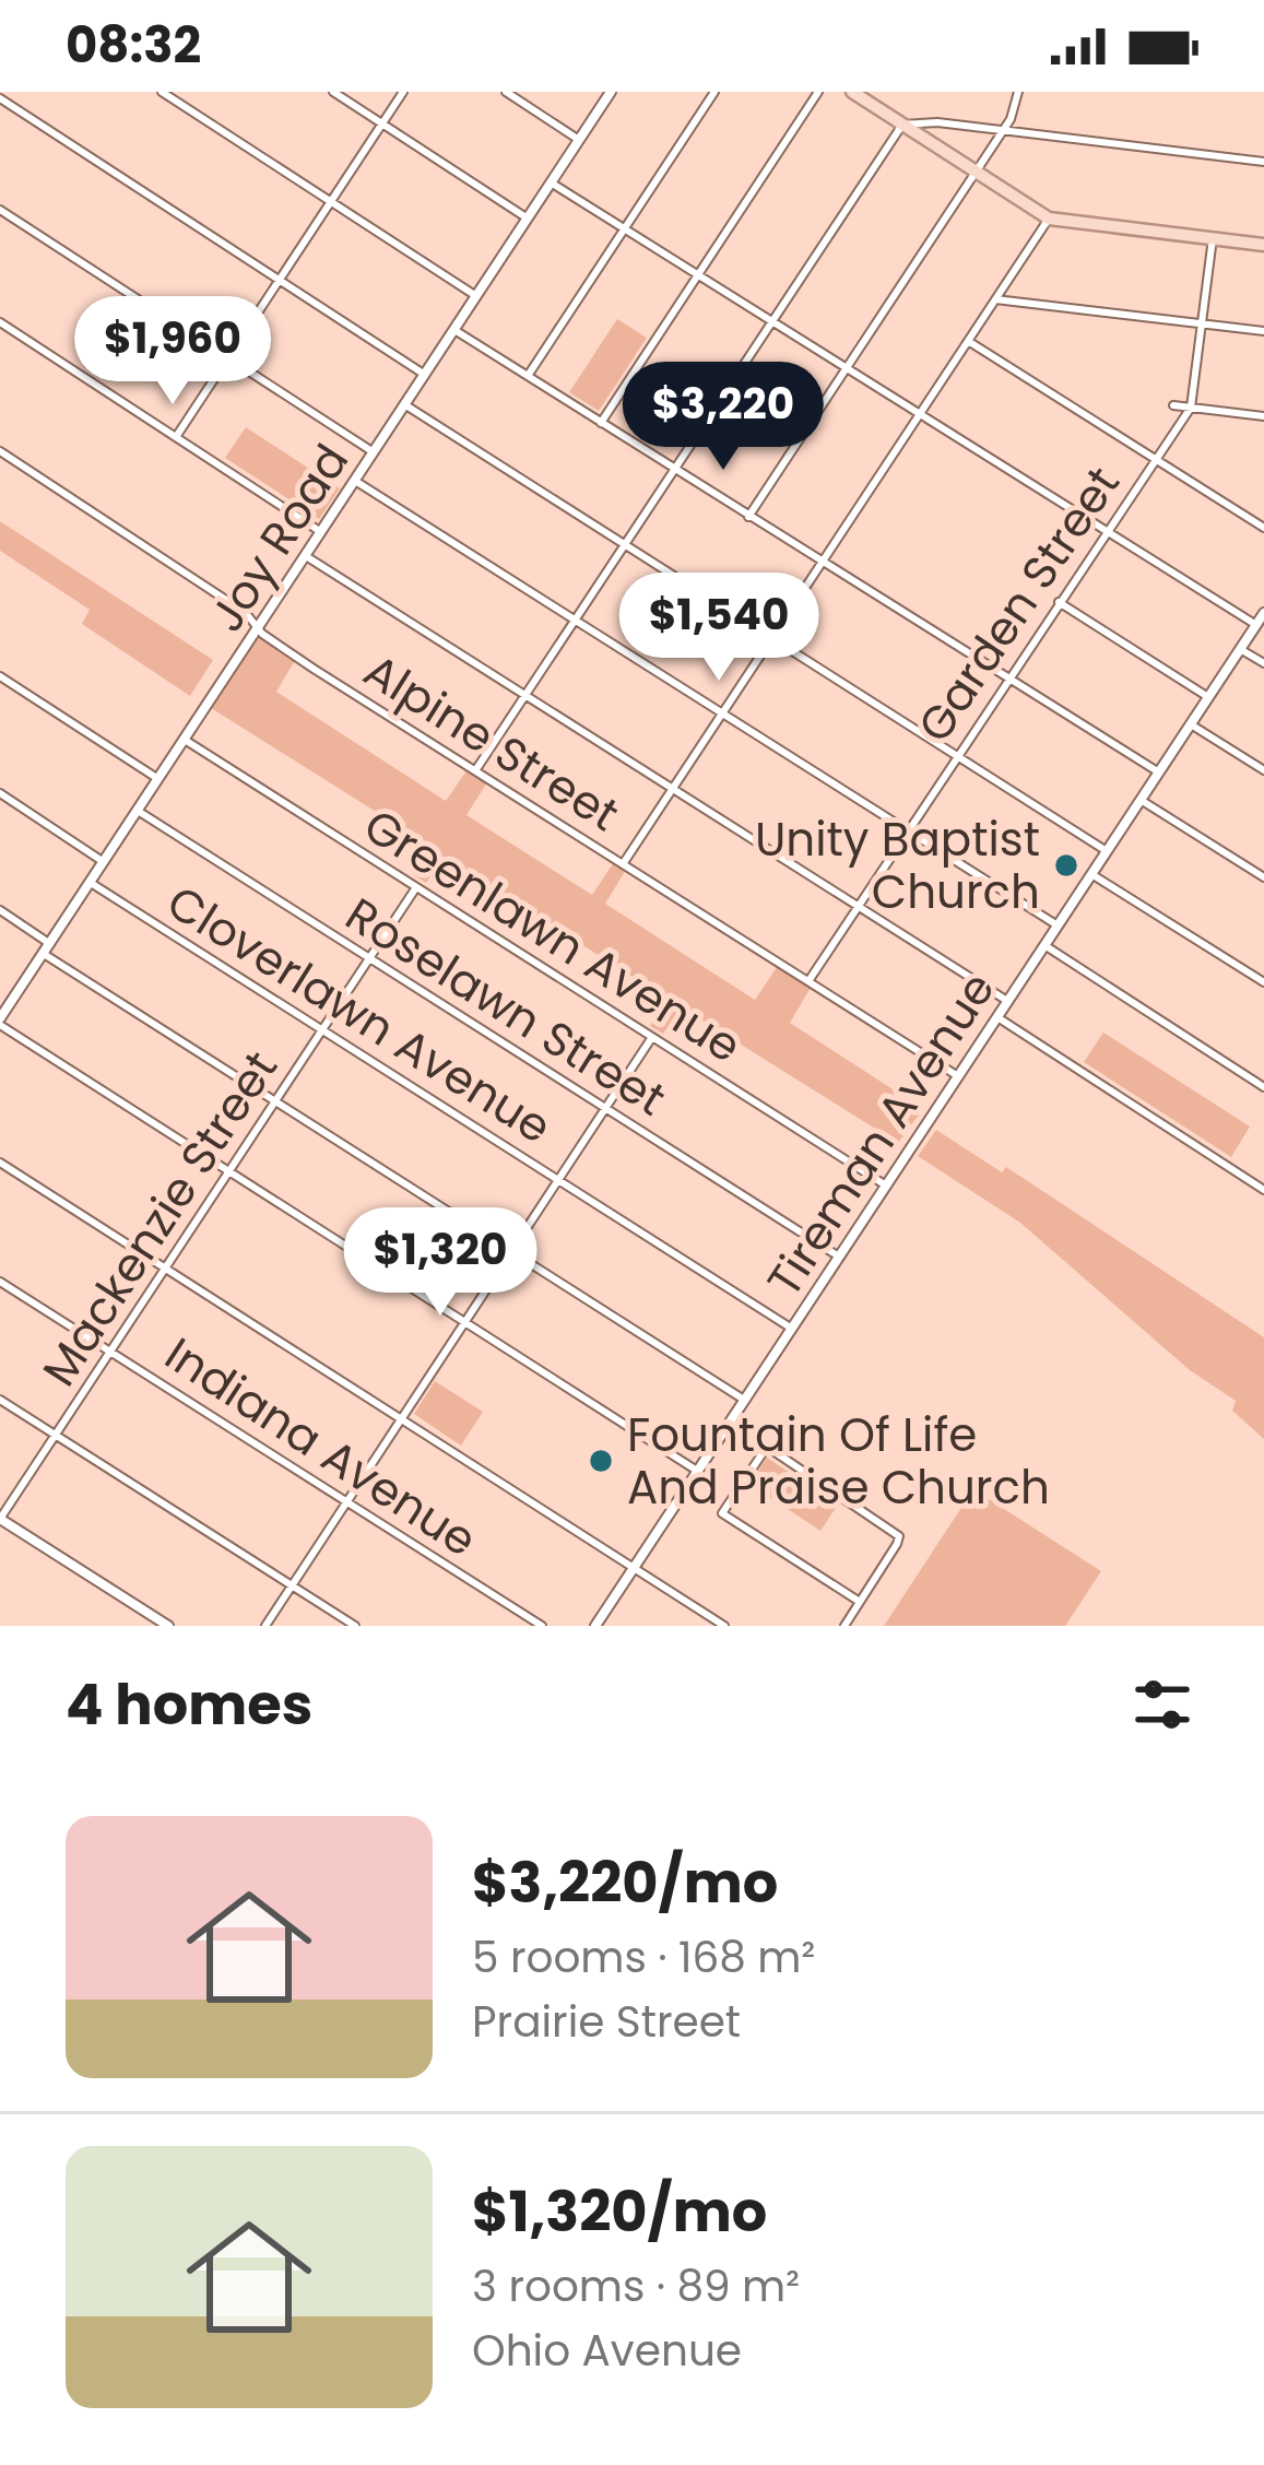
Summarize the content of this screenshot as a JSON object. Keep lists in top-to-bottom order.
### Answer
{
  "streets": {
    "street": [
      "Joy Road",
      "Garden Street",
      "Alpine Street",
      "Greenlawn Avenue",
      "Roselawn Street",
      "Cloverlawn Avenue",
      "Tireman Avenue",
      "Mackenzie Street",
      "Indiana Avenue"
    ]
  },
  "crossings": [
    ["Joy Road", "Alpine Street"],
    ["Joy Road", "Greenlawn Avenue"],
    ["Joy Road", "Roselawn Street"],
    ["Joy Road", "Cloverlawn Avenue"],
    ["Garden Street", "Alpine Street"],
    ["Alpine Street", "Tireman Avenue"],
    ["Greenlawn Avenue", "Tireman Avenue"],
    ["Greenlawn Avenue", "Mackenzie Street"],
    ["Roselawn Street", "Tireman Avenue"],
    ["Roselawn Street", "Mackenzie Street"],
    ["Cloverlawn Avenue", "Tireman Avenue"],
    ["Cloverlawn Avenue", "Mackenzie Street"],
    ["Mackenzie Street", "Indiana Avenue"]
  ],
  "places": ["Unity Baptist Church", "Fountain Of Life And Praise Church"],
  "page": {
    "status": "08:32",
    "price": [
      "$1,960",
      "$3,220",
      "$1,540",
      "$1,320"
    ],
    "heading": "4 homes",
    "list": [
      {
        "name": "$3,220/mo",
        "note": "5 rooms · 168 m² · Prairie Street"
      },
      {
        "name": "$1,320/mo",
        "note": "3 rooms · 89 m² · Ohio Avenue"
      }
    ]
  }
}
